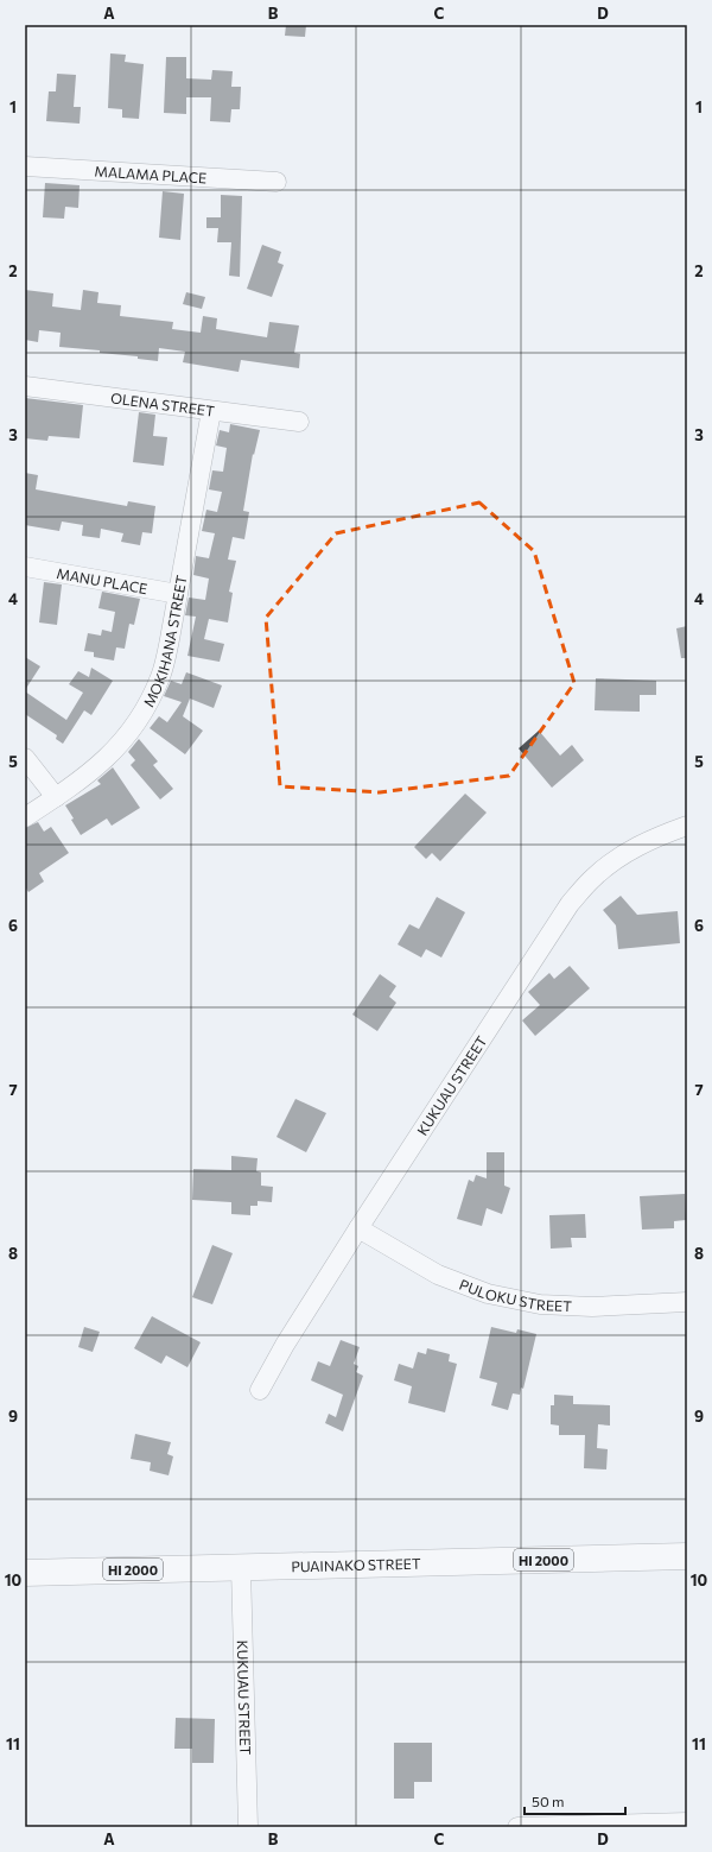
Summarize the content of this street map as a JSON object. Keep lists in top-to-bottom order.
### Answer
{
  "streets": {
    "highway": ["HI 2000", "PUAINAKO STREET"],
    "street": [
      "MALAMA PLACE",
      "OLENA STREET",
      "MANU PLACE",
      "MOKIHANA STREET",
      "KUKUAU STREET",
      "PULOKU STREET"
    ]
  },
  "crossings": [
    ["OLENA STREET", "MOKIHANA STREET"],
    ["MANU PLACE", "MOKIHANA STREET"],
    ["KUKUAU STREET", "PULOKU STREET"],
    ["KUKUAU STREET", "PUAINAKO STREET"]
  ],
  "scale_bar": "50 m",
  "grid": {
    "columns": [
      "A",
      "B",
      "C",
      "D"
    ],
    "rows": [
      "1",
      "2",
      "3",
      "4",
      "5",
      "6",
      "7",
      "8",
      "9",
      "10",
      "11"
    ]
  }
}
